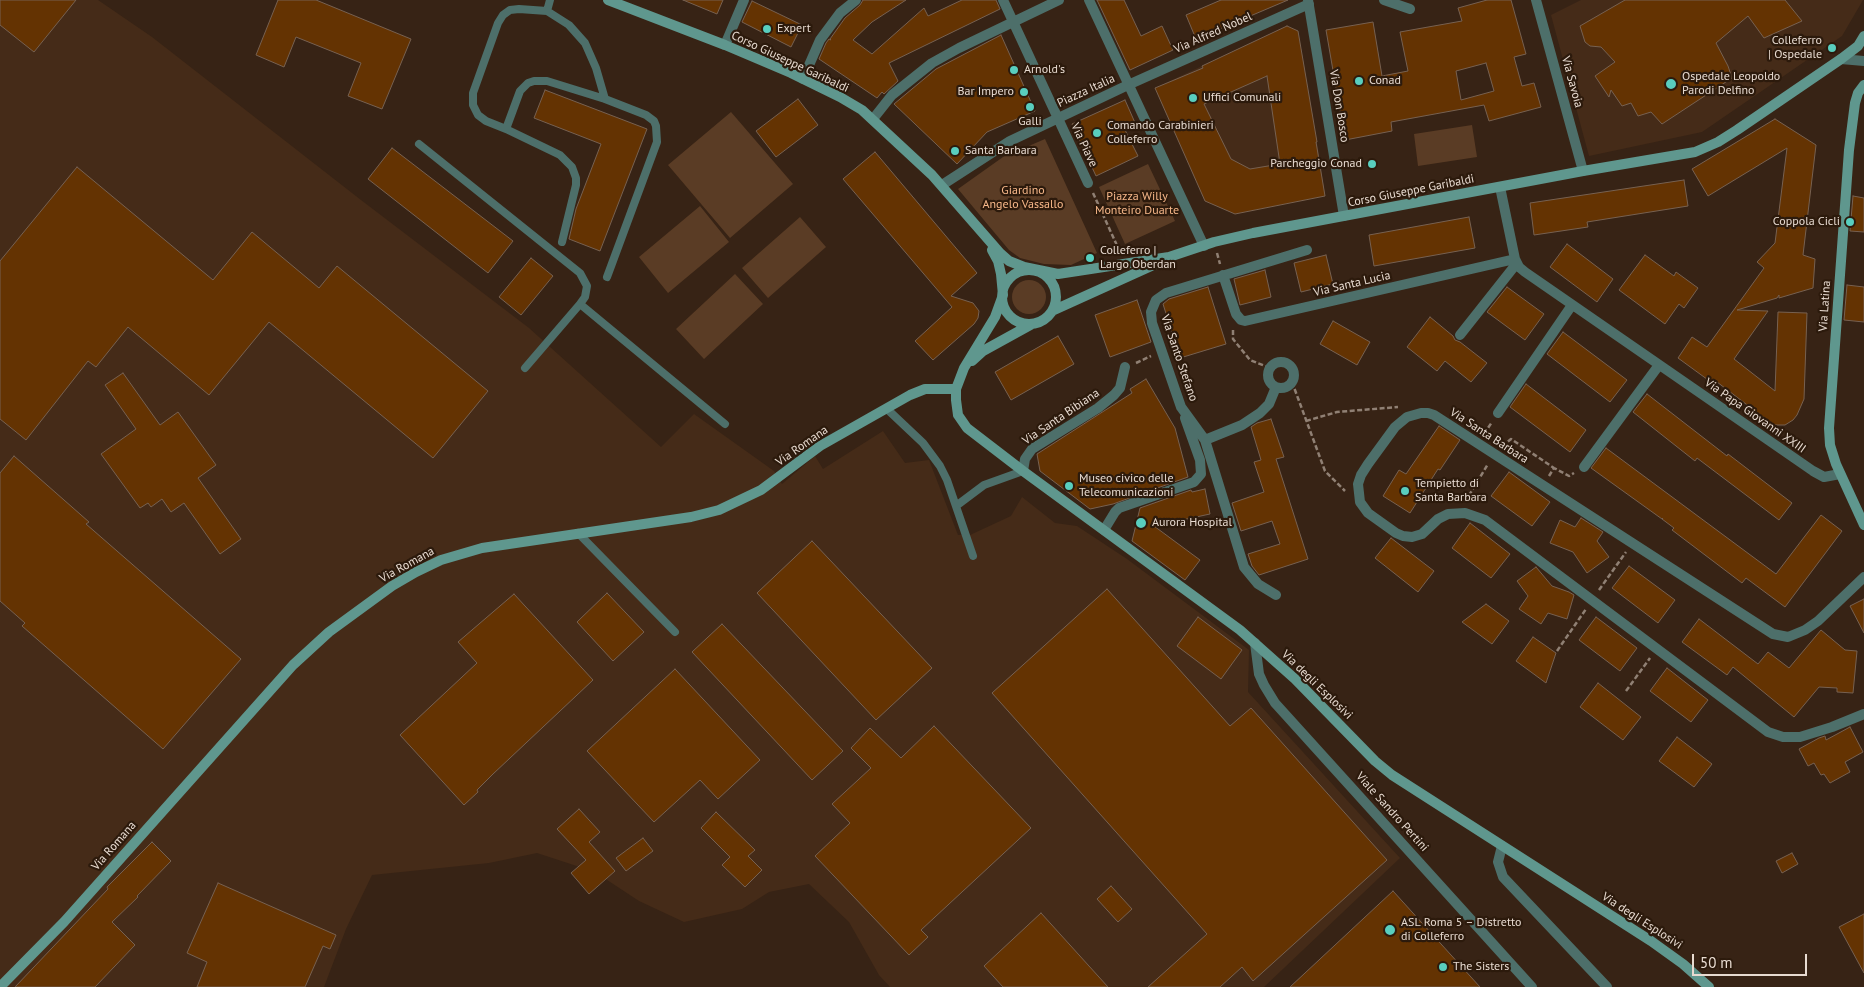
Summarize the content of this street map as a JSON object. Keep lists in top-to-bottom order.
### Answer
{
  "streets": {
    "main road": [
      "Corso Giuseppe Garibaldi",
      "Via Latina",
      "Via Romana",
      "Via degli Esplosivi"
    ],
    "street": [
      "Via Alfred Nobel",
      "Via Savoia",
      "Piazza Italia",
      "Via Don Bosco",
      "Via Piave",
      "Via Santa Lucia",
      "Via Santo Stefano",
      "Via Papa Giovanni XXIII",
      "Via Santa Bibiana",
      "Via Santa Barbara",
      "Viale Sandro Pertini"
    ]
  },
  "crossings": [
    ["Via Alfred Nobel", "Piazza Italia"],
    ["Via Alfred Nobel", "Via Don Bosco"],
    ["Corso Giuseppe Garibaldi", "Via Savoia"],
    ["Corso Giuseppe Garibaldi", "Via Don Bosco"],
    ["Corso Giuseppe Garibaldi", "Via degli Esplosivi"],
    ["Piazza Italia", "Via Piave"],
    ["Via Santa Lucia", "Via Papa Giovanni XXIII"],
    ["Via Latina", "Via Papa Giovanni XXIII"],
    ["Via Santa Bibiana", "Via degli Esplosivi"],
    ["Via Romana", "Via degli Esplosivi"],
    ["Via degli Esplosivi", "Viale Sandro Pertini"]
  ],
  "parks": ["Giardino Angelo Vassallo", "Piazza Willy Monteiro Duarte"],
  "places": [
    "Expert",
    "Colleferro | Ospedale",
    "Arnold's",
    "Conad",
    "Ospedale Leopoldo Parodi Delfino",
    "Bar Impero",
    "Uffici Comunali",
    "Galli",
    "Comando Carabinieri Colleferro",
    "Santa Barbara",
    "Parcheggio Conad",
    "Coppola Cicli",
    "Colleferro | Largo Oberdan",
    "Museo civico delle Telecomunicazioni",
    "Tempietto di Santa Barbara",
    "Aurora Hospital",
    "ASL Roma 5 – Distretto di Colleferro",
    "The Sisters"
  ],
  "scale_bar": "50 m"
}
